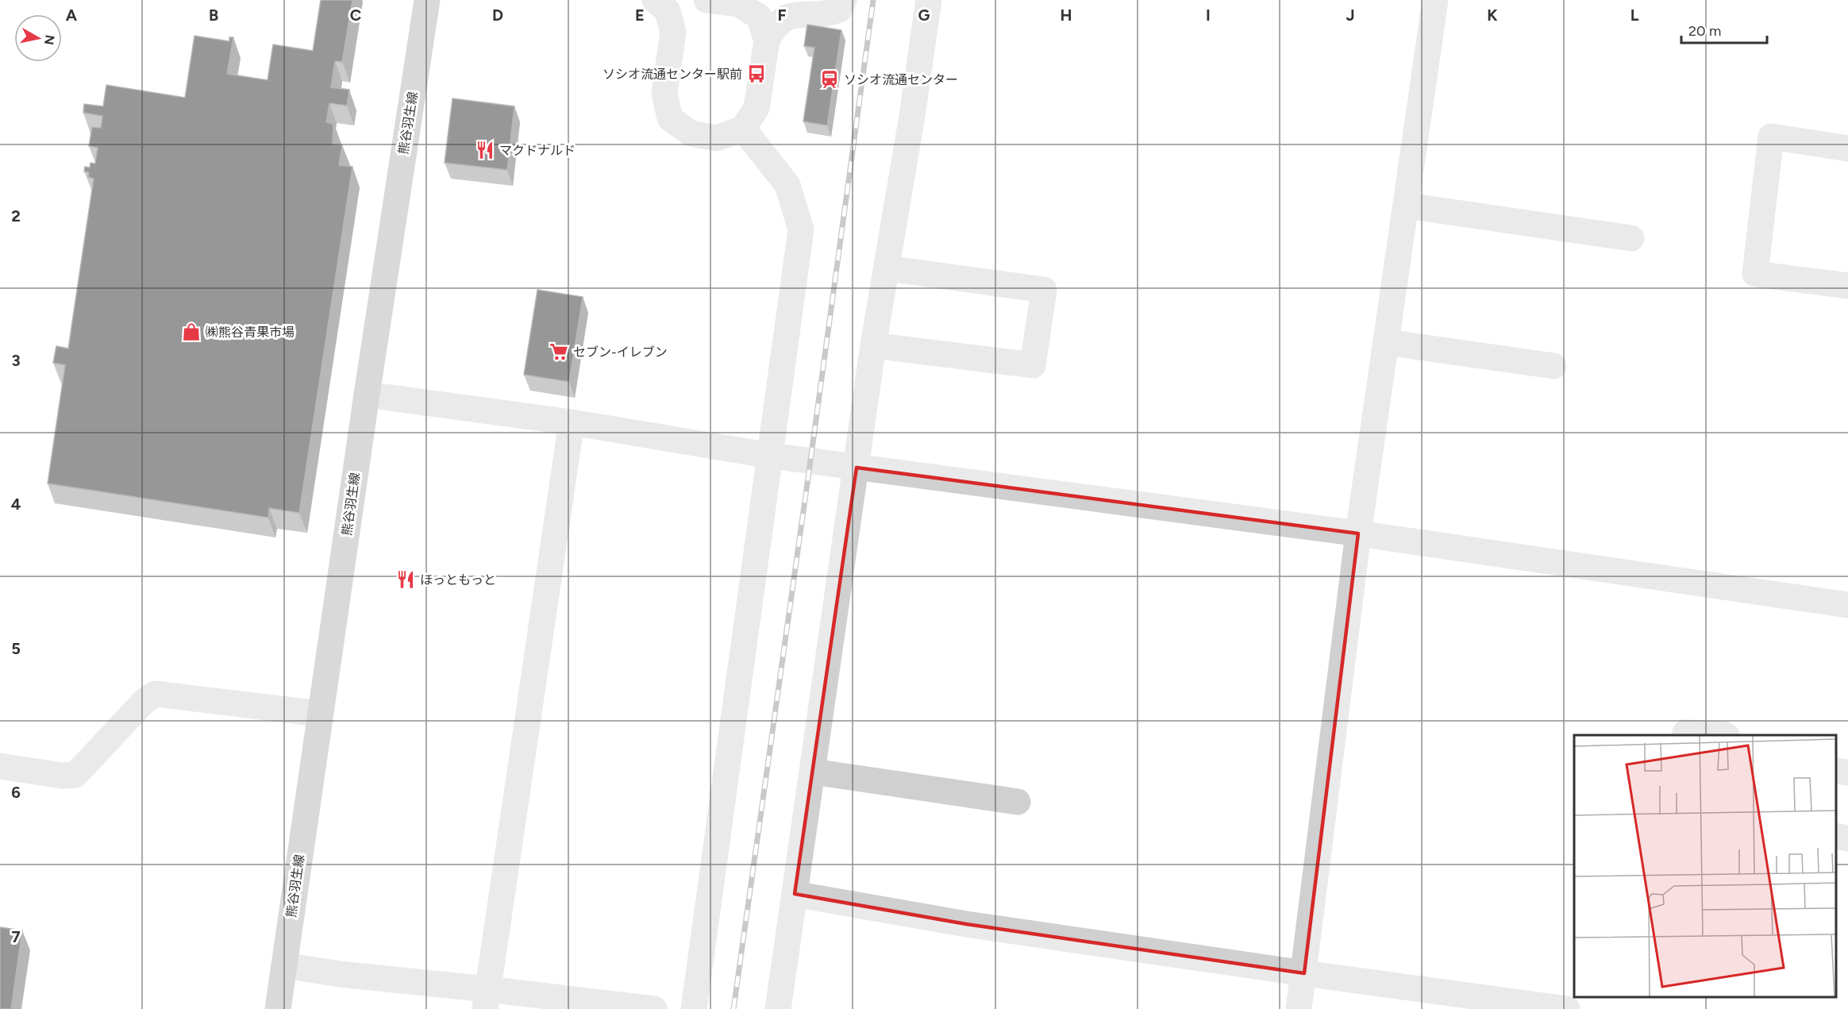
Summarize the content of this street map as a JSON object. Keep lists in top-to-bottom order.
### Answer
{
  "streets": {
    "main road": ["熊谷羽生線"]
  },
  "places": {
    "bus stop": ["ソシオ流通センター駅前"],
    "station": ["ソシオ流通センター"],
    "restaurant": ["マクドナルド", "ほっともっと"],
    "shop": ["㈱熊谷青果市場"],
    "supermarket": ["セブン-イレブン"]
  },
  "scale_bar": "20 m",
  "north": "right",
  "grid": {
    "columns": [
      "A",
      "B",
      "C",
      "D",
      "E",
      "F",
      "G",
      "H",
      "I",
      "J",
      "K",
      "L"
    ],
    "rows": [
      "2",
      "3",
      "4",
      "5",
      "6",
      "7"
    ]
  }
}
